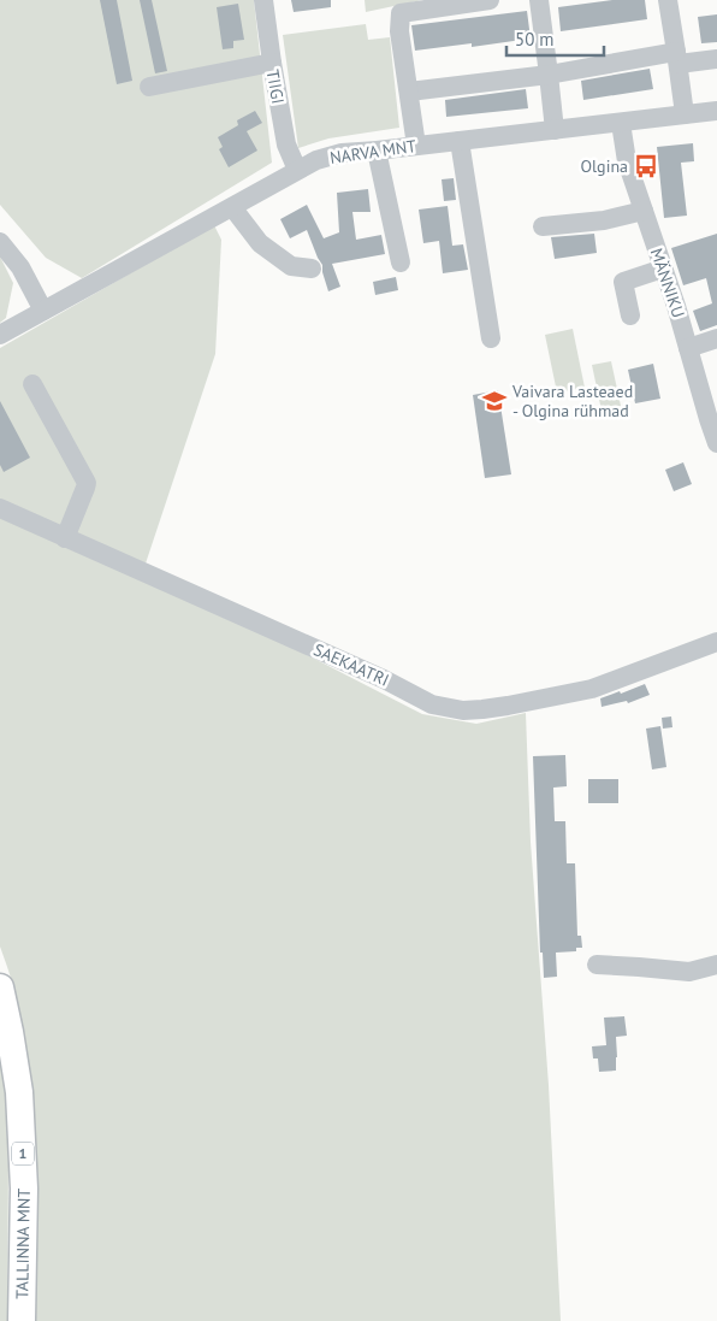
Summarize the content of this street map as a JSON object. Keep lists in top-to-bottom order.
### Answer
{
  "streets": {
    "highway": ["1", "TALLINNA MNT"],
    "street": [
      "TIIGI",
      "NARVA MNT",
      "MÄNNIKU",
      "SAEKAATRI"
    ]
  },
  "crossings": [
    ["TIIGI", "NARVA MNT"],
    ["NARVA MNT", "MÄNNIKU"]
  ],
  "places": {
    "bus stop": ["Olgina"],
    "school or university": ["Vaivara Lasteaed - Olgina rühmad"]
  },
  "scale_bar": "50 m"
}
